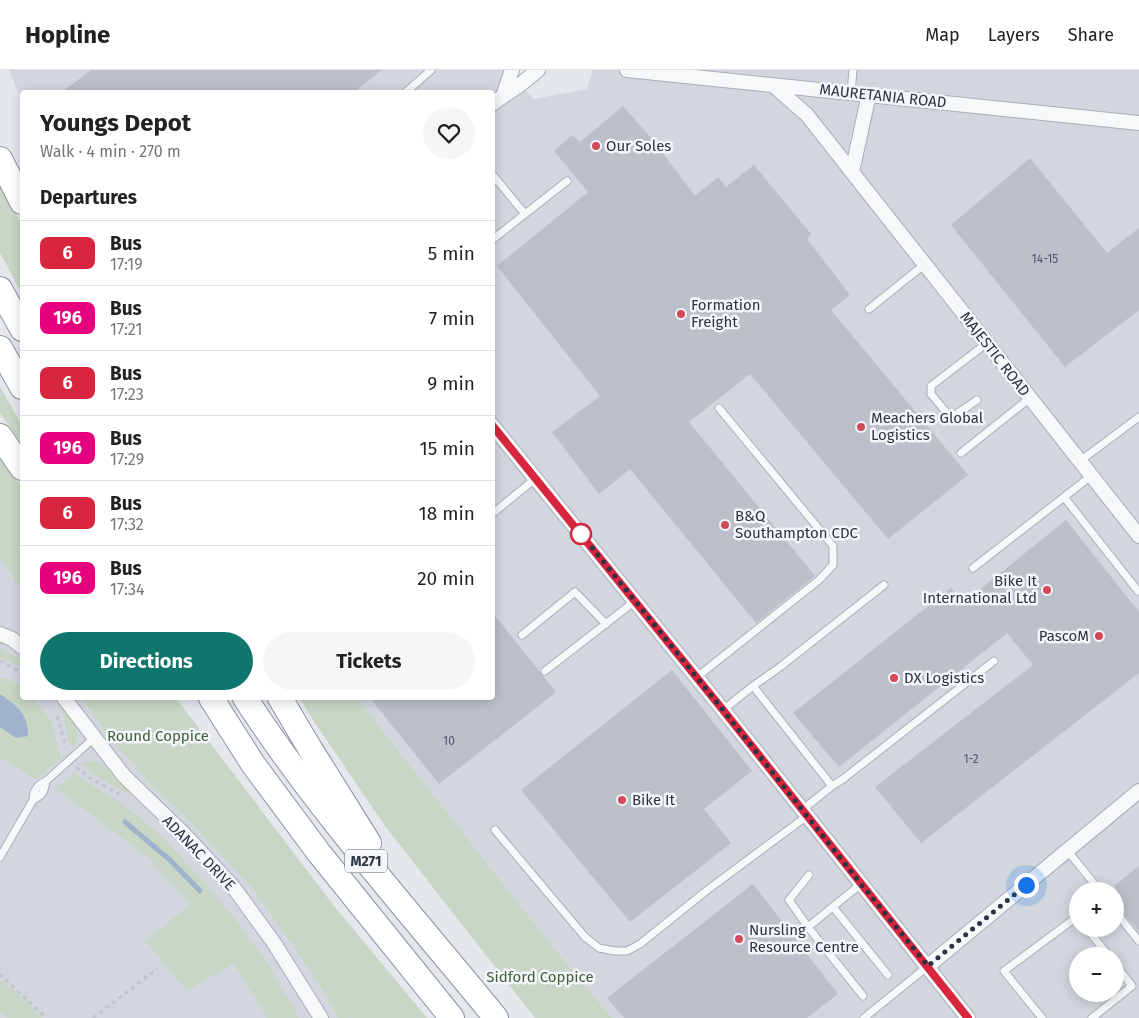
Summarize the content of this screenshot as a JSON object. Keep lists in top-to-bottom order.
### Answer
{
  "streets": {
    "highway": ["M271"],
    "street": ["MAURETANIA ROAD", "MAJESTIC ROAD", "ADANAC DRIVE"]
  },
  "crossings": [
    ["MAURETANIA ROAD", "MAJESTIC ROAD"]
  ],
  "parks": ["Round Coppice", "Sidford Coppice"],
  "places": [
    "Our Soles",
    "Formation Freight",
    "Meachers Global Logistics",
    "B&Q Southampton CDC",
    "Bike It International Ltd",
    "PascoM",
    "DX Logistics",
    "Bike It",
    "Nursling Resource Centre"
  ],
  "lines": ["bus line 6"],
  "house_numbers": ["14-15", "10", "1-2"],
  "page": {
    "header": "Hopline",
    "nav": ["Map", "Layers", "Share"],
    "heading": [
      ["Youngs Depot", "Walk · 4 min · 270 m"],
      "Departures"
    ],
    "list": [
      {
        "mark": "6",
        "name": "Bus",
        "note": "17:19",
        "value": "5 min"
      },
      {
        "mark": "196",
        "name": "Bus",
        "note": "17:21",
        "value": "7 min"
      },
      {
        "mark": "6",
        "name": "Bus",
        "note": "17:23",
        "value": "9 min"
      },
      {
        "mark": "196",
        "name": "Bus",
        "note": "17:29",
        "value": "15 min"
      },
      {
        "mark": "6",
        "name": "Bus",
        "note": "17:32",
        "value": "18 min"
      },
      {
        "mark": "196",
        "name": "Bus",
        "note": "17:34",
        "value": "20 min"
      }
    ],
    "buttons": ["Directions", "Tickets"],
    "map_buttons": ["+", "−"]
  }
}
